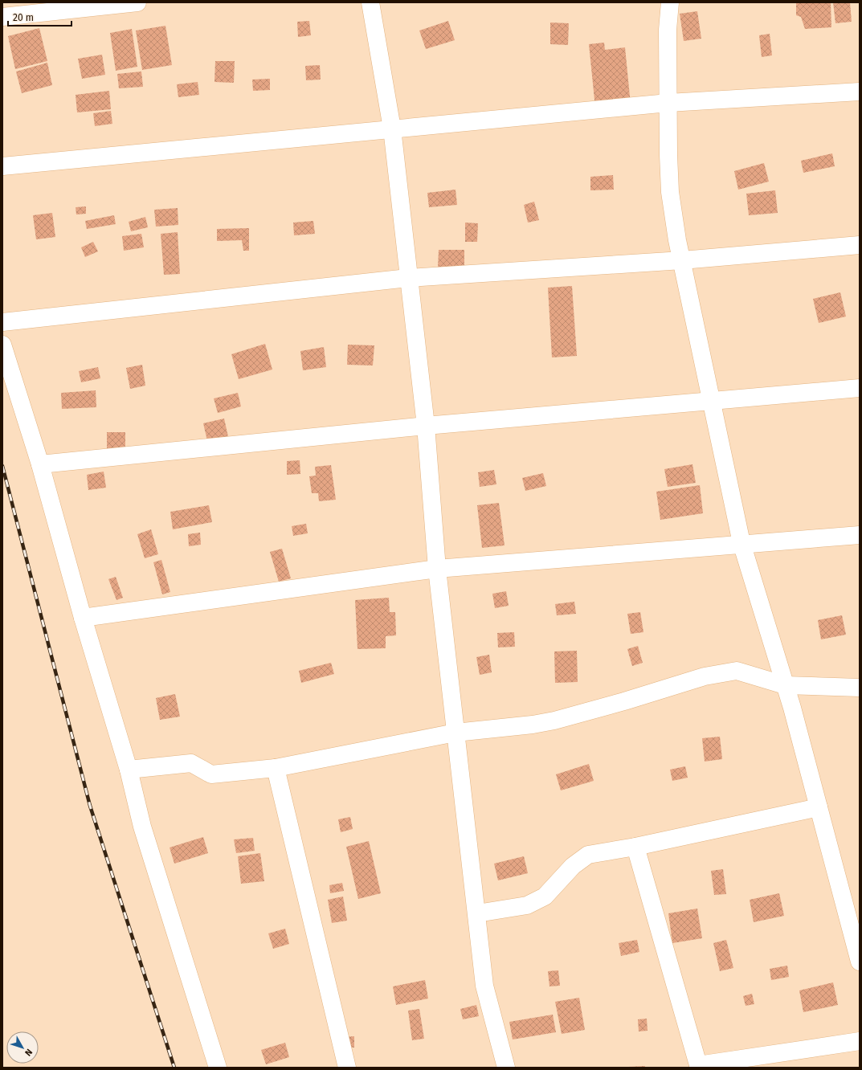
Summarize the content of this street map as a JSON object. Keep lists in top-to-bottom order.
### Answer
{
  "scale_bar": "20 m",
  "north": "bottom right"
}
